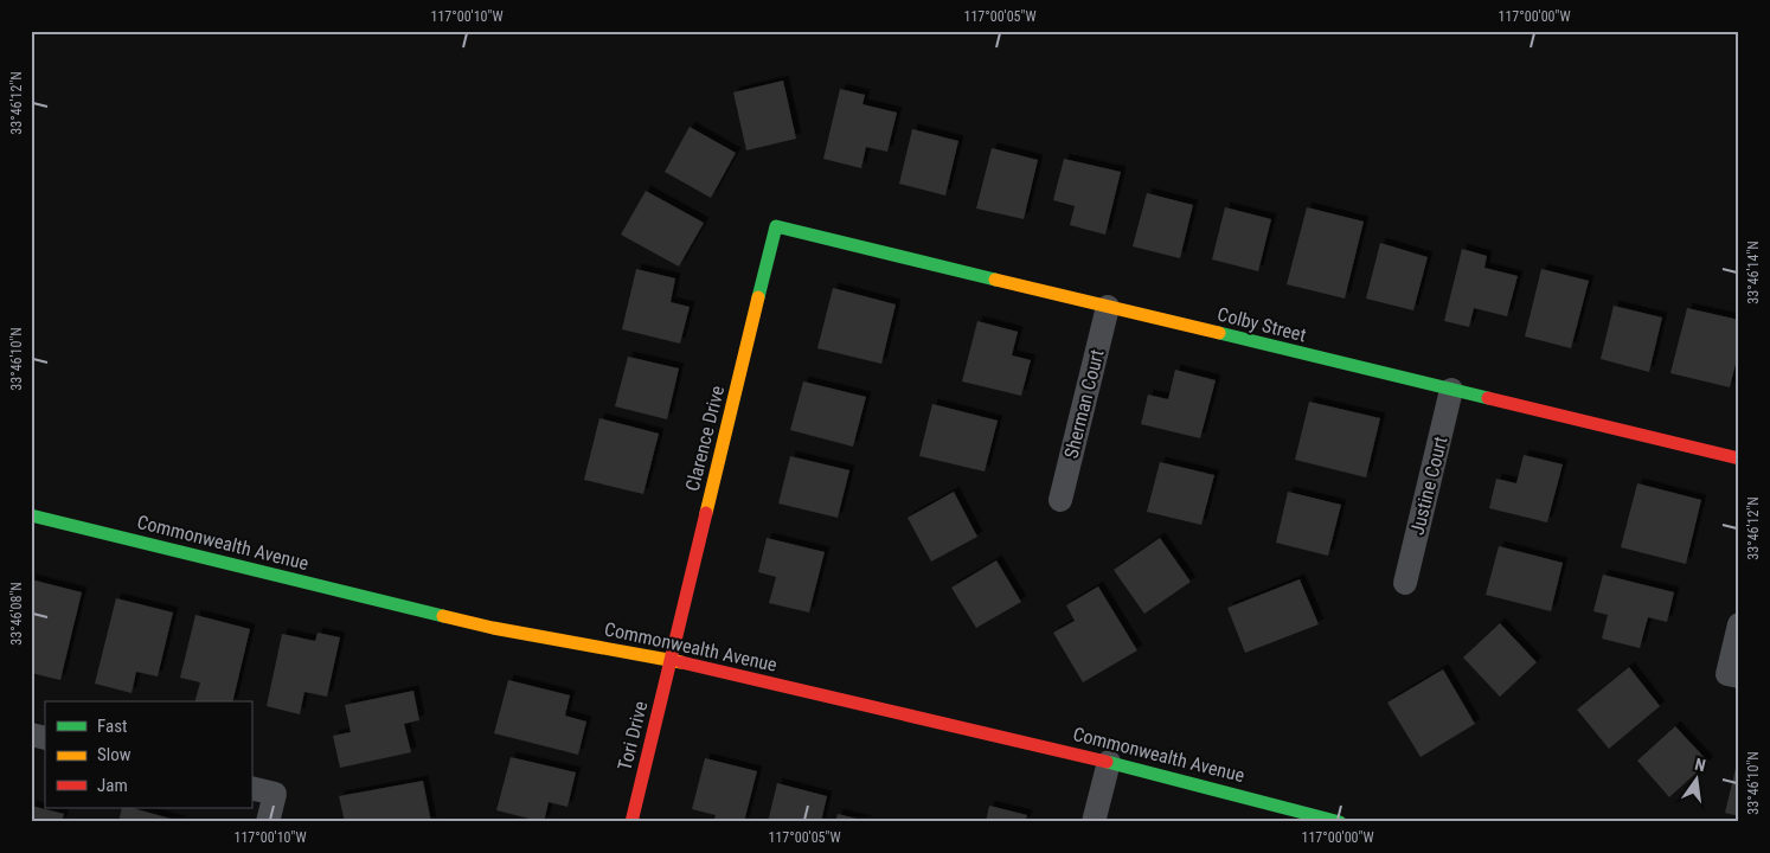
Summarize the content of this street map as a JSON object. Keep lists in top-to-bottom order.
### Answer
{
  "streets": {
    "street": [
      "Colby Street",
      "Sherman Court",
      "Clarence Drive",
      "Justine Court",
      "Commonwealth Avenue",
      "Tori Drive"
    ]
  },
  "crossings": [
    ["Colby Street", "Sherman Court"],
    ["Colby Street", "Clarence Drive"],
    ["Colby Street", "Justine Court"],
    ["Clarence Drive", "Commonwealth Avenue"],
    ["Clarence Drive", "Tori Drive"],
    ["Commonwealth Avenue", "Tori Drive"]
  ],
  "legend": ["Fast", "Slow", "Jam"],
  "north": "top",
  "coordinates": [
    "117°00'10\"W",
    "117°00'05\"W",
    "117°00'00\"W",
    "33°46'12\"N",
    "33°46'14\"N",
    "33°46'10\"N",
    "33°46'08\"N"
  ]
}
